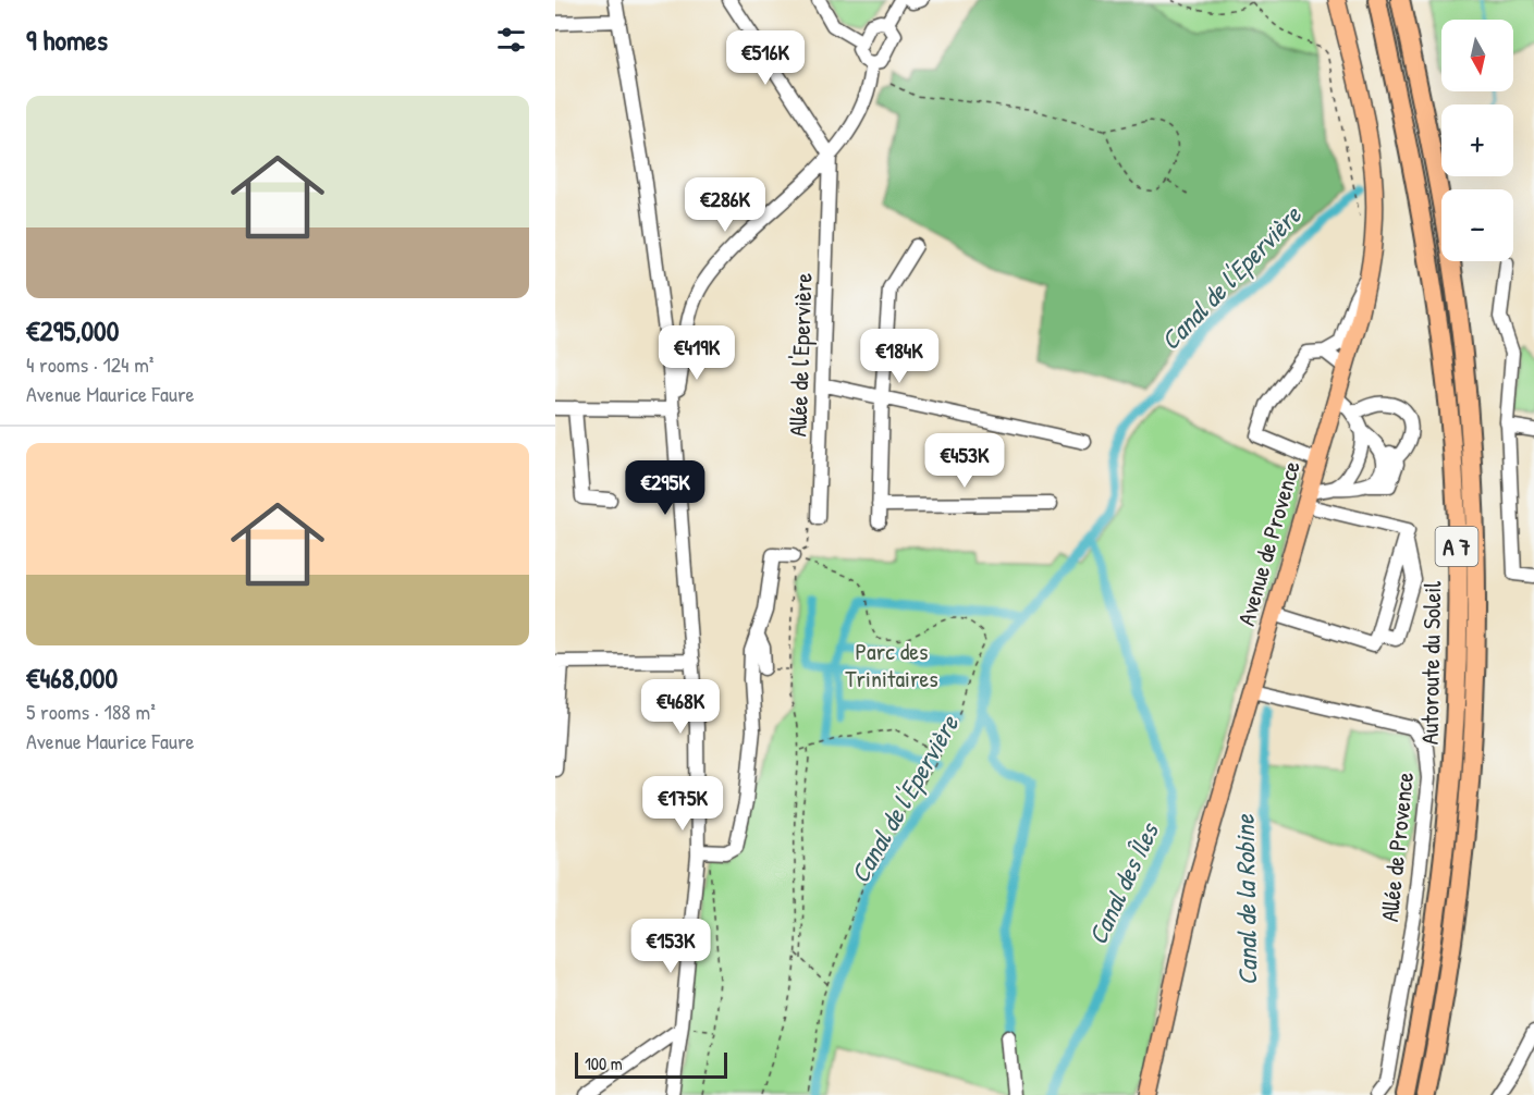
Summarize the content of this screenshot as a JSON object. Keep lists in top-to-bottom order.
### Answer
{
  "streets": {
    "highway": ["A 7", "Autoroute du Soleil"],
    "main road": ["Avenue de Provence"],
    "street": ["Allée de l'Epervière", "Allée de Provence"]
  },
  "crossings": [
    ["Avenue de Provence", "Allée de Provence"]
  ],
  "water": ["Canal de l'Epervière", "Canal des Îles", "Canal de la Robine"],
  "parks": ["Parc des Trinitaires"],
  "scale_bar": "100 m",
  "north": "bottom",
  "page": {
    "heading": "9 homes",
    "map_buttons": ["+", "−"],
    "price": [
      "€516K",
      "€286K",
      "€419K",
      "€184K",
      "€453K",
      "€295K",
      "€468K",
      "€175K",
      "€153K"
    ],
    "list": [
      {
        "name": "€295,000",
        "note": "4 rooms · 124 m² · Avenue Maurice Faure"
      },
      {
        "name": "€468,000",
        "note": "5 rooms · 188 m² · Avenue Maurice Faure"
      }
    ],
    "scale": "100 m"
  }
}
